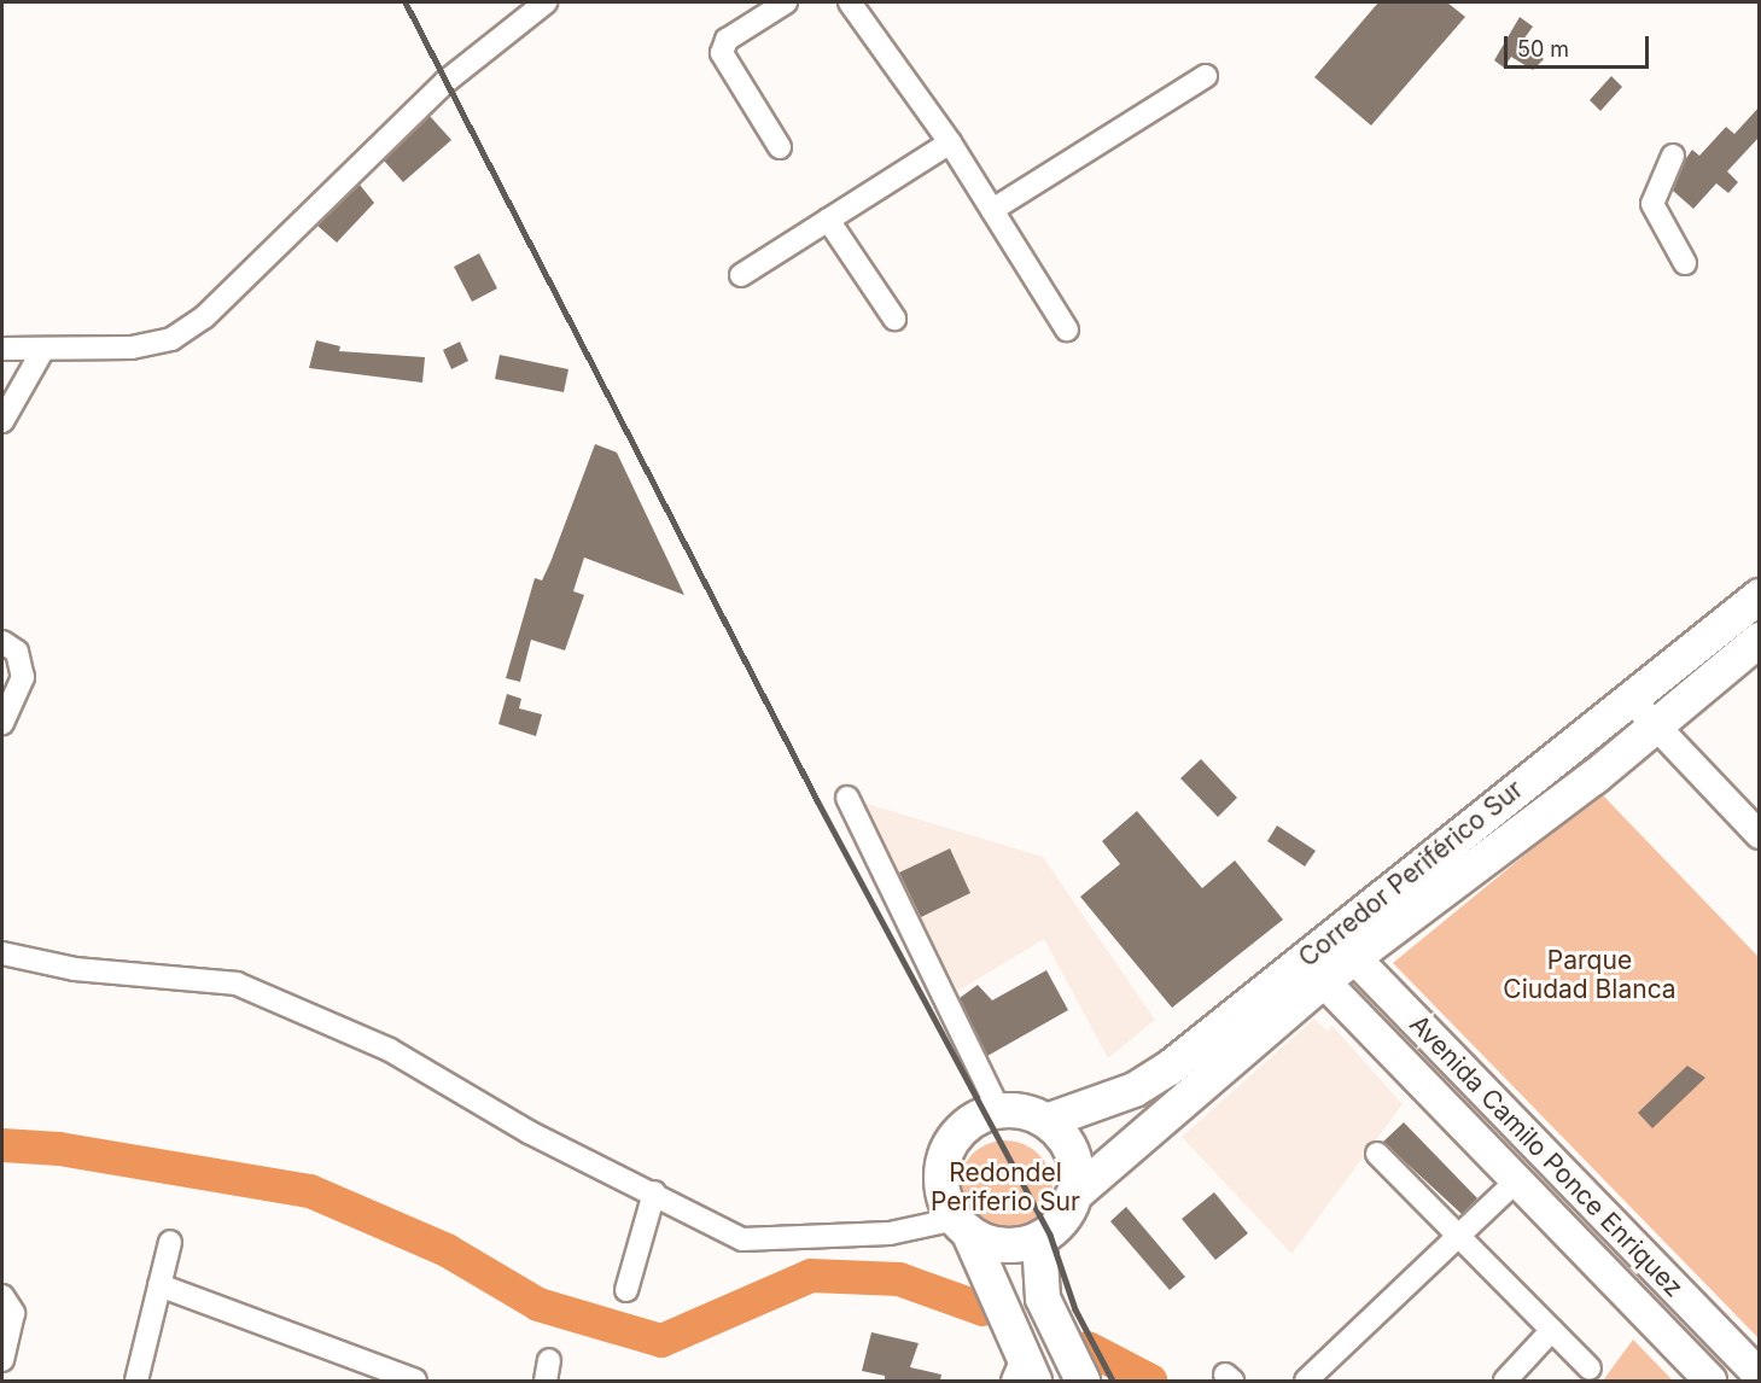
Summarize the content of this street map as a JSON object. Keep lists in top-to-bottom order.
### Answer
{
  "streets": {
    "main road": ["Corredor Periférico Sur", "Avenida Camilo Ponce Enriquez"]
  },
  "crossings": [
    ["Corredor Periférico Sur", "Avenida Camilo Ponce Enriquez"]
  ],
  "parks": ["Parque Ciudad Blanca", "Redondel Periferio Sur"],
  "scale_bar": "50 m"
}
